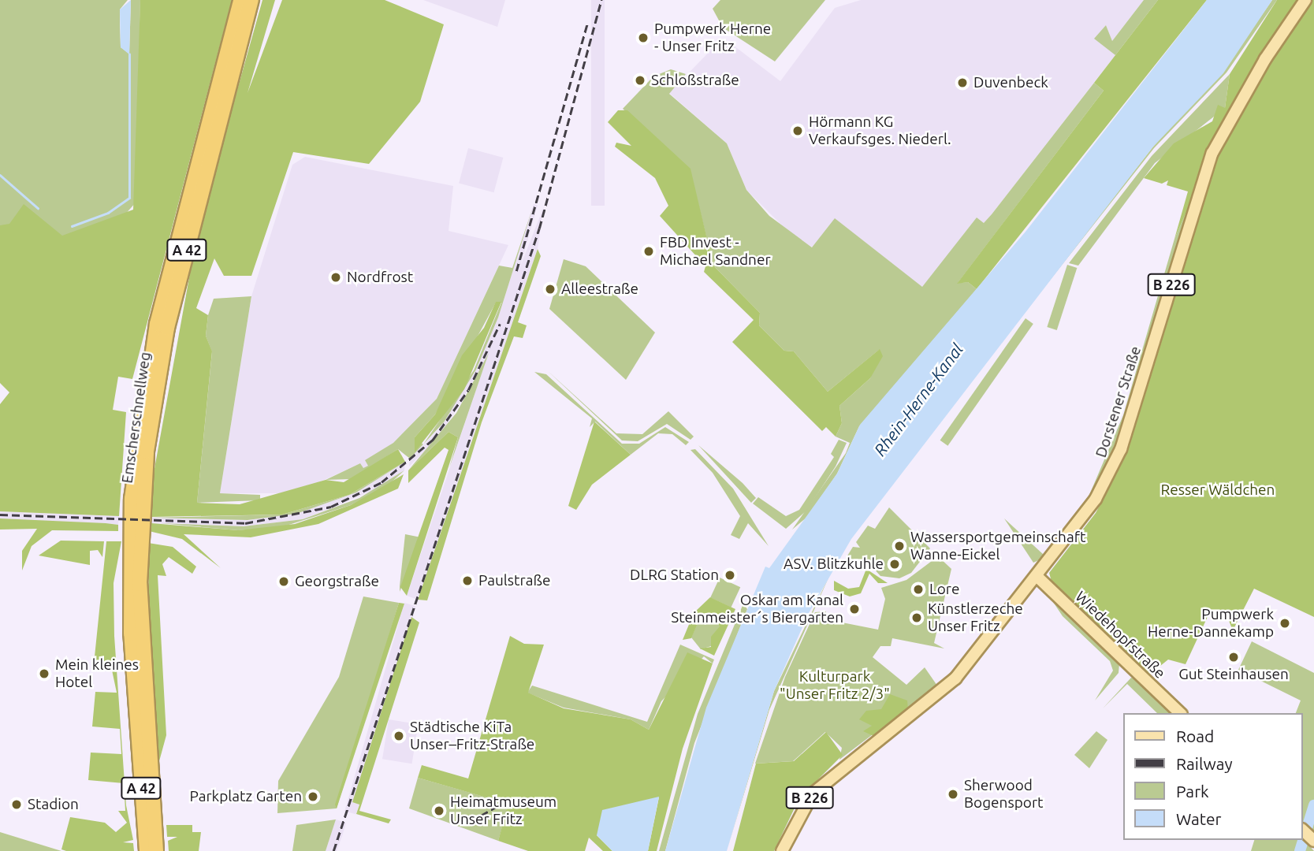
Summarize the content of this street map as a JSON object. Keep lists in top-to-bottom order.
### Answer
{
  "streets": {
    "highway": ["A 42", "Emscherschnellweg"],
    "main road": ["B 226", "Dorstener Straße", "Wiedehopfstraße"]
  },
  "crossings": [
    ["Dorstener Straße", "Wiedehopfstraße"]
  ],
  "water": ["Rhein-Herne-Kanal"],
  "parks": ["Resser Wäldchen", "Kulturpark \"Unser Fritz 2/3\""],
  "places": [
    "Pumpwerk Herne - Unser Fritz",
    "Schloßstraße",
    "Duvenbeck",
    "Hörmann KG Verkaufsges. Niederl.",
    "FBD Invest - Michael Sandner",
    "Nordfrost",
    "Alleestraße",
    "Wassersportgemeinschaft Wanne-Eickel",
    "ASV. Blitzkuhle",
    "DLRG Station",
    "Paulstraße",
    "Georgstraße",
    "Lore",
    "Oskar am Kanal Steinmeister´s Biergarten",
    "Künstlerzeche Unser Fritz",
    "Pumpwerk Herne-Dannekamp",
    "Gut Steinhausen",
    "Mein kleines Hotel",
    "Städtische KiTa Unser–Fritz-Straße",
    "Sherwood Bogensport",
    "Parkplatz Garten",
    "Stadion",
    "Heimatmuseum Unser Fritz"
  ],
  "legend": [
    "Road",
    "Railway",
    "Park",
    "Water"
  ]
}
